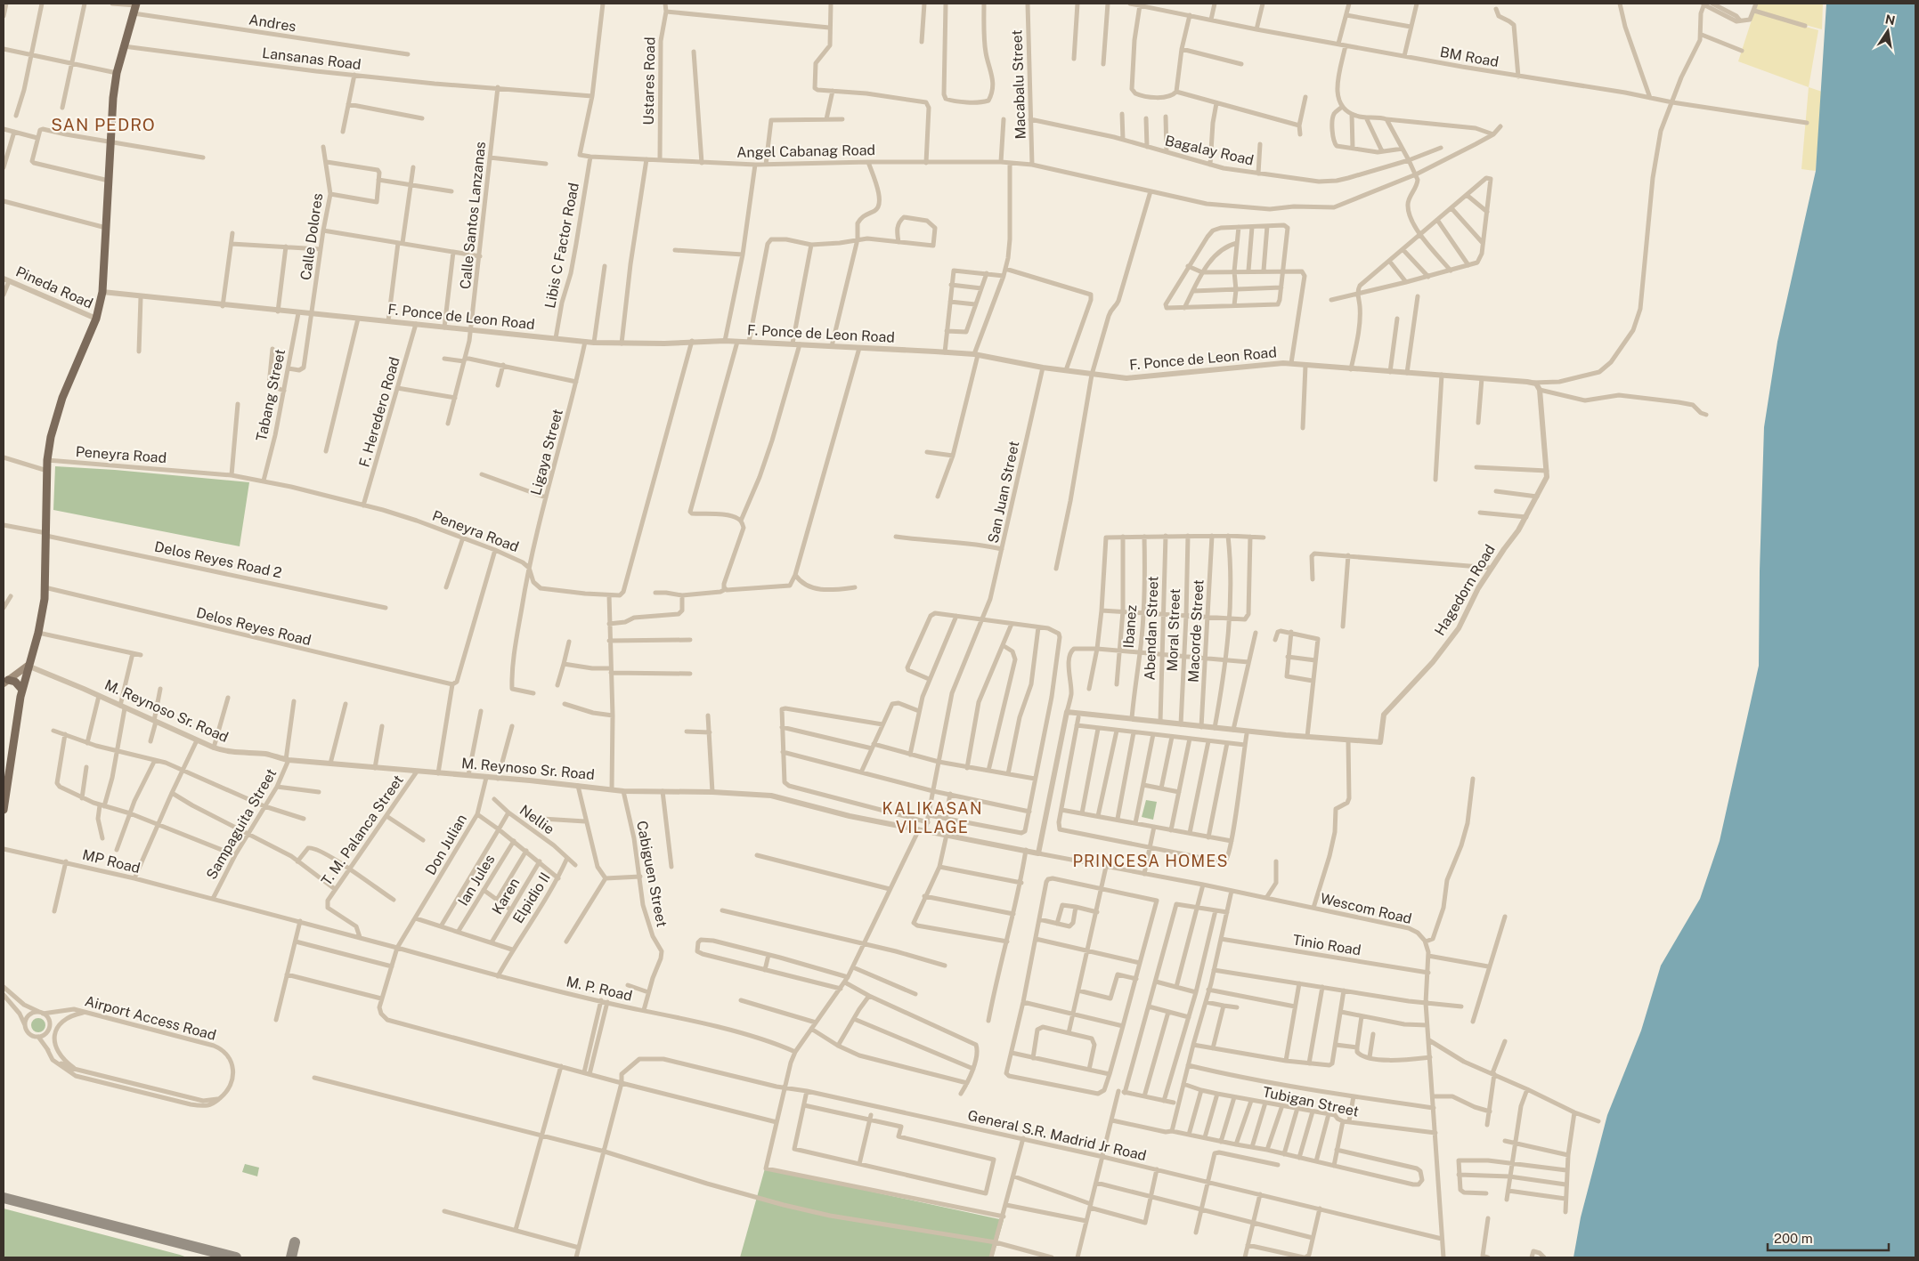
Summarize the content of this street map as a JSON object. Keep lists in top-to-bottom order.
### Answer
{
  "streets": {
    "street": [
      "Andres",
      "BM Road",
      "Lansanas Road",
      "Ustares Road",
      "Macabalu Street",
      "Bagalay Road",
      "Angel Cabanag Road",
      "Calle Santos Lanzanas",
      "Calle Dolores",
      "Libis C Factor Road",
      "Pineda Road",
      "F. Ponce de Leon Road",
      "Tabang Street",
      "F. Heredero Road",
      "Ligaya Street",
      "Peneyra Road",
      "San Juan Street",
      "Delos Reyes Road 2",
      "Hagedorn Road",
      "Delos Reyes Road",
      "Ibanez",
      "Abendan Street",
      "Moral Street",
      "Macorde Street",
      "M. Reynoso Sr. Road",
      "Nellie",
      "Sampaguita Street",
      "T. M. Palanca Street",
      "Don Julian",
      "MP Road",
      "Cabiguen Street",
      "Ian Jules",
      "Karen",
      "Elpidio II",
      "Wescom Road",
      "Tinio Road",
      "M. P. Road",
      "Airport Access Road",
      "Tubigan Street",
      "General S.R. Madrid Jr Road"
    ]
  },
  "crossings": [
    ["Lansanas Road", "Angel Cabanag Road"],
    ["Lansanas Road", "Calle Santos Lanzanas"],
    ["Ustares Road", "Angel Cabanag Road"],
    ["Macabalu Street", "Bagalay Road"],
    ["Macabalu Street", "Angel Cabanag Road"],
    ["Angel Cabanag Road", "Libis C Factor Road"],
    ["Calle Santos Lanzanas", "F. Ponce de Leon Road"],
    ["Calle Dolores", "F. Ponce de Leon Road"],
    ["Calle Dolores", "Tabang Street"],
    ["Libis C Factor Road", "F. Ponce de Leon Road"],
    ["F. Ponce de Leon Road", "Tabang Street"],
    ["F. Ponce de Leon Road", "F. Heredero Road"],
    ["F. Ponce de Leon Road", "Ligaya Street"],
    ["F. Ponce de Leon Road", "San Juan Street"],
    ["F. Ponce de Leon Road", "Hagedorn Road"],
    ["Tabang Street", "Peneyra Road"],
    ["F. Heredero Road", "Peneyra Road"],
    ["Ligaya Street", "Peneyra Road"],
    ["San Juan Street", "M. Reynoso Sr. Road"],
    ["M. Reynoso Sr. Road", "Sampaguita Street"],
    ["M. Reynoso Sr. Road", "T. M. Palanca Street"],
    ["M. Reynoso Sr. Road", "Don Julian"],
    ["M. Reynoso Sr. Road", "Cabiguen Street"],
    ["M. Reynoso Sr. Road", "Wescom Road"],
    ["Nellie", "Elpidio II"],
    ["Sampaguita Street", "MP Road"],
    ["T. M. Palanca Street", "M. P. Road"],
    ["Don Julian", "M. P. Road"],
    ["MP Road", "M. P. Road"],
    ["Cabiguen Street", "M. P. Road"],
    ["Elpidio II", "M. P. Road"],
    ["Wescom Road", "Tinio Road"],
    ["Wescom Road", "Tubigan Street"],
    ["Wescom Road", "General S.R. Madrid Jr Road"]
  ],
  "districts": ["SAN PEDRO", "KALIKASAN VILLAGE", "PRINCESA HOMES"],
  "scale_bar": "200 m",
  "north": "top"
}
